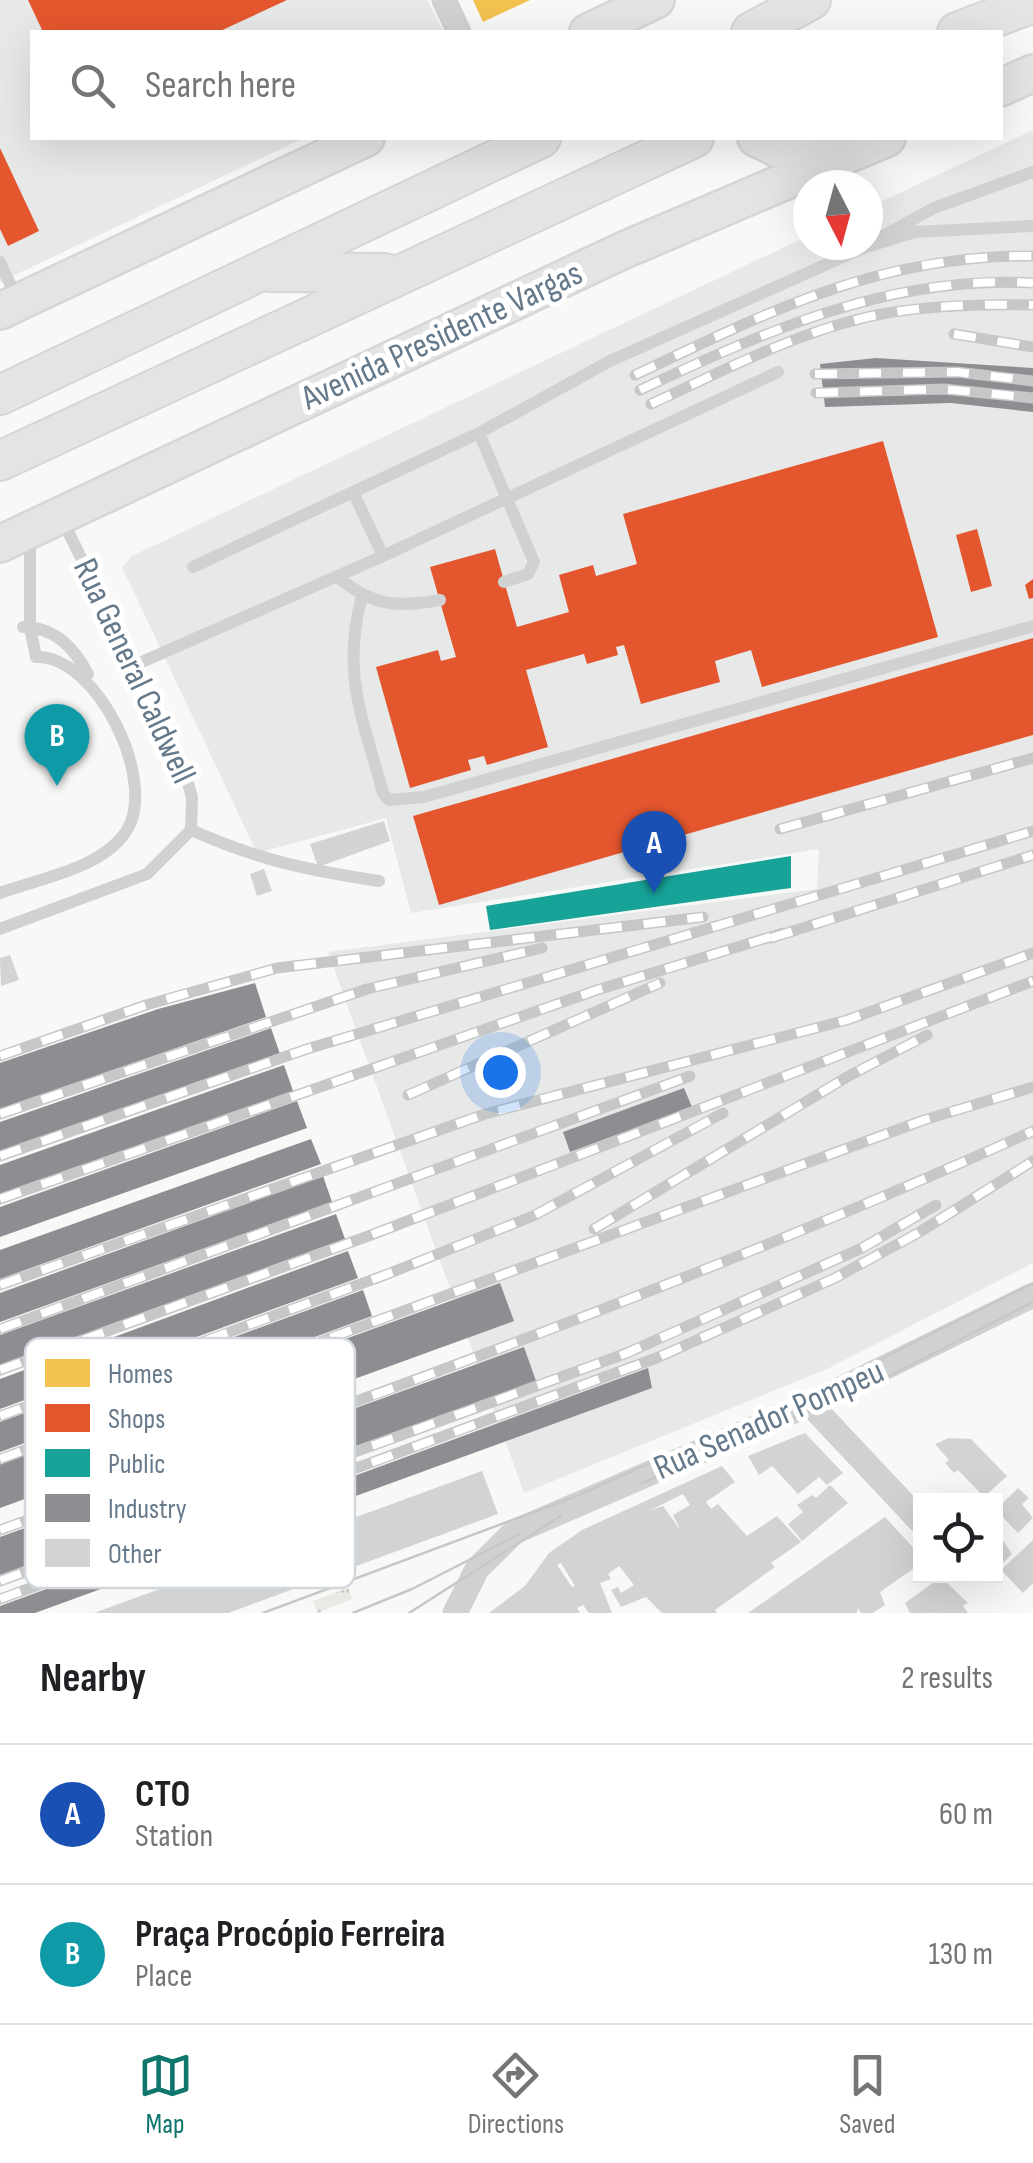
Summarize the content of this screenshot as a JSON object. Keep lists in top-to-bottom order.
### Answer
{
  "streets": {
    "main road": ["Avenida Presidente Vargas"],
    "street": ["Rua Senador Pompeu"],
    "lane": ["Rua General Caldwell"]
  },
  "crossings": [
    ["Avenida Presidente Vargas", "Rua General Caldwell"]
  ],
  "legend": [
    "Homes",
    "Shops",
    "Public",
    "Industry",
    "Other"
  ],
  "north": "bottom",
  "page": {
    "search": "Search here",
    "pins": ["B", "A"],
    "heading": ["Nearby", "2 results"],
    "list": [
      {
        "mark": "A",
        "name": "CTO",
        "note": "Station",
        "value": "60 m"
      },
      {
        "mark": "B",
        "name": "Praça Procópio Ferreira",
        "note": "Place",
        "value": "130 m"
      }
    ],
    "nav": ["Map", "Directions", "Saved"]
  }
}
